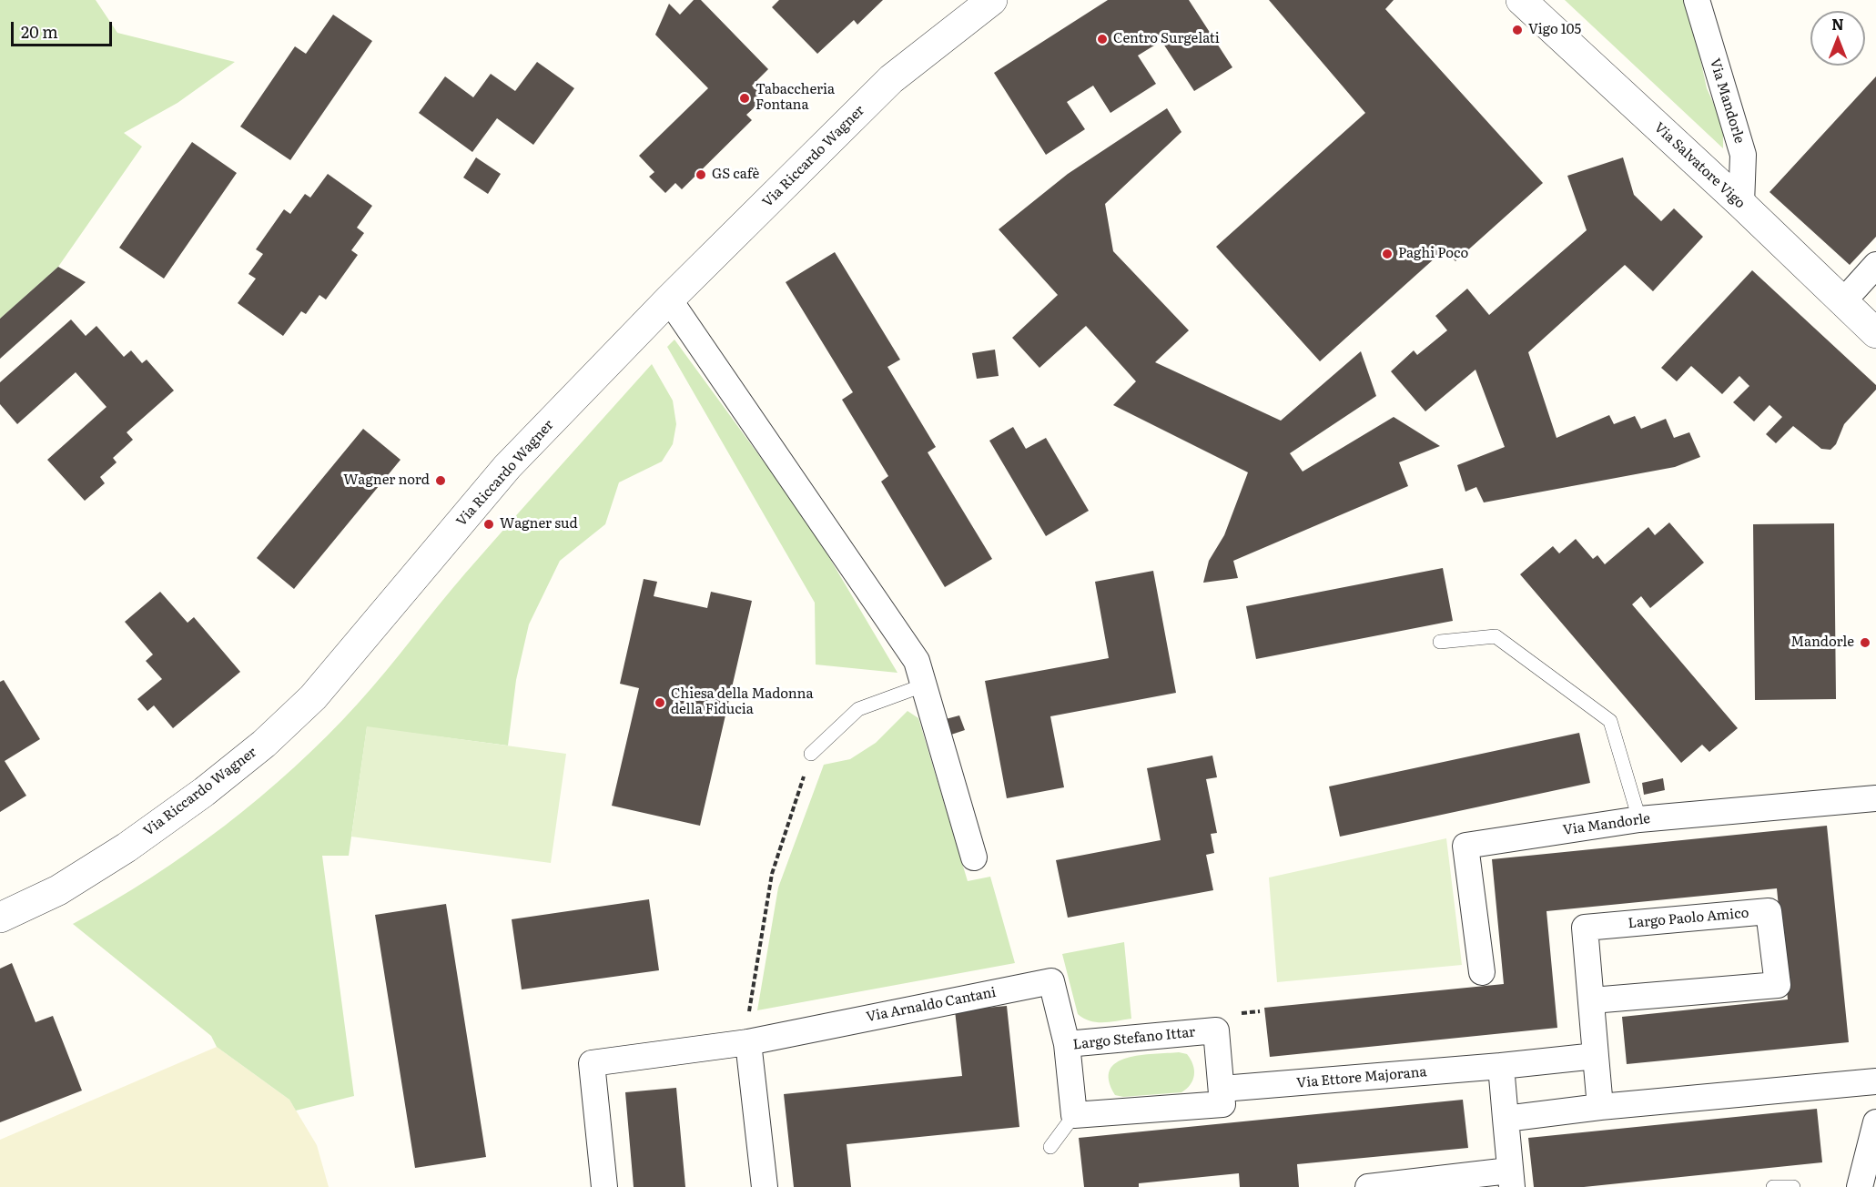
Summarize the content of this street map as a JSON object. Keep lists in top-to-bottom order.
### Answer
{
  "streets": {
    "street": [
      "Via Mandorle",
      "Via Riccardo Wagner",
      "Via Salvatore Vigo",
      "Largo Paolo Amico",
      "Via Arnaldo Cantani",
      "Largo Stefano Ittar",
      "Via Ettore Majorana"
    ]
  },
  "crossings": [
    ["Via Mandorle", "Via Salvatore Vigo"],
    ["Via Arnaldo Cantani", "Largo Stefano Ittar"],
    ["Largo Stefano Ittar", "Via Ettore Majorana"]
  ],
  "places": [
    "Vigo 105",
    "Centro Surgelati",
    "Tabaccheria Fontana",
    "GS cafè",
    "Paghi Poco",
    "Wagner nord",
    "Wagner sud",
    "Mandorle",
    "Chiesa della Madonna della Fiducia"
  ],
  "scale_bar": "20 m",
  "north": "top"
}
